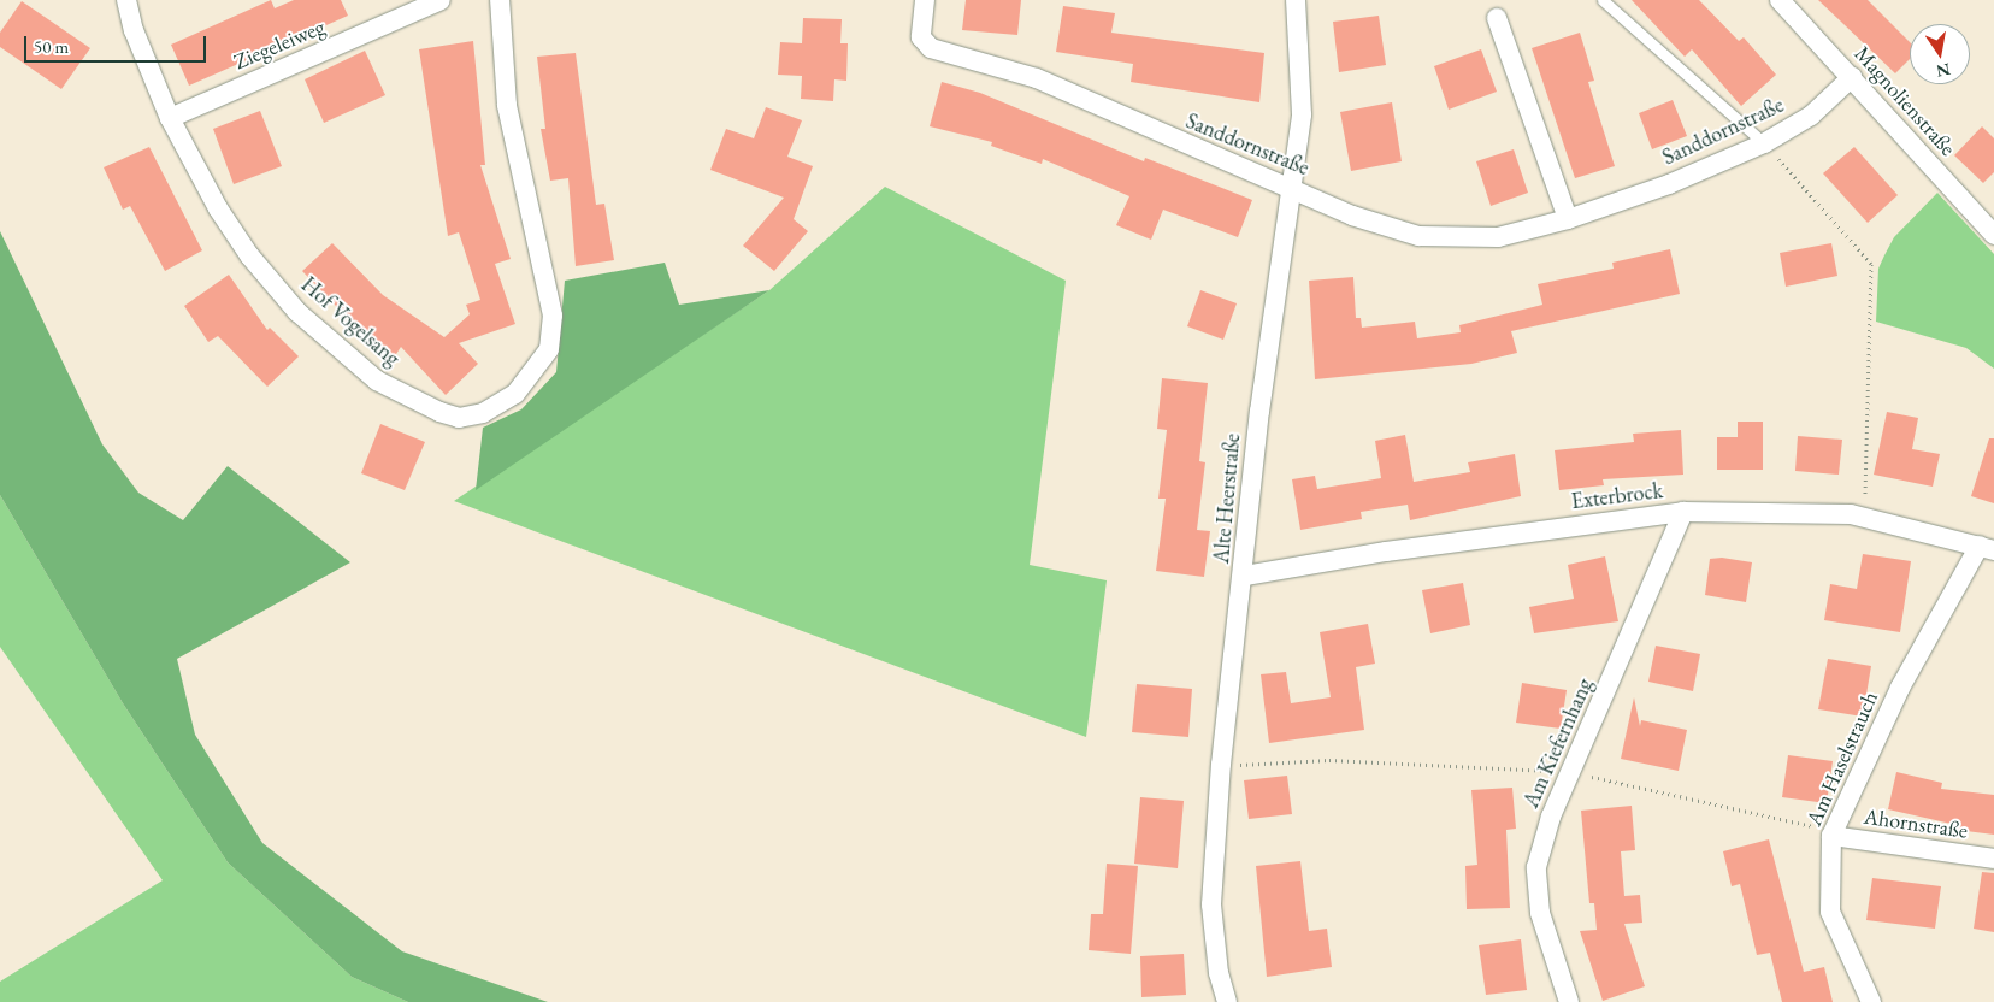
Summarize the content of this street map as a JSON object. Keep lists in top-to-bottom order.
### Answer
{
  "streets": {
    "street": [
      "Ziegeleiweg",
      "Magnolienstraße",
      "Sanddornstraße",
      "Hof Vogelsang",
      "Exterbrock",
      "Alte Heerstraße",
      "Am Kiefernhang",
      "Am Haselstrauch",
      "Ahornstraße"
    ]
  },
  "crossings": [
    ["Ziegeleiweg", "Hof Vogelsang"],
    ["Magnolienstraße", "Sanddornstraße"],
    ["Sanddornstraße", "Alte Heerstraße"],
    ["Exterbrock", "Alte Heerstraße"],
    ["Exterbrock", "Am Kiefernhang"],
    ["Exterbrock", "Am Haselstrauch"],
    ["Am Haselstrauch", "Ahornstraße"]
  ],
  "scale_bar": "50 m",
  "north": "bottom"
}
